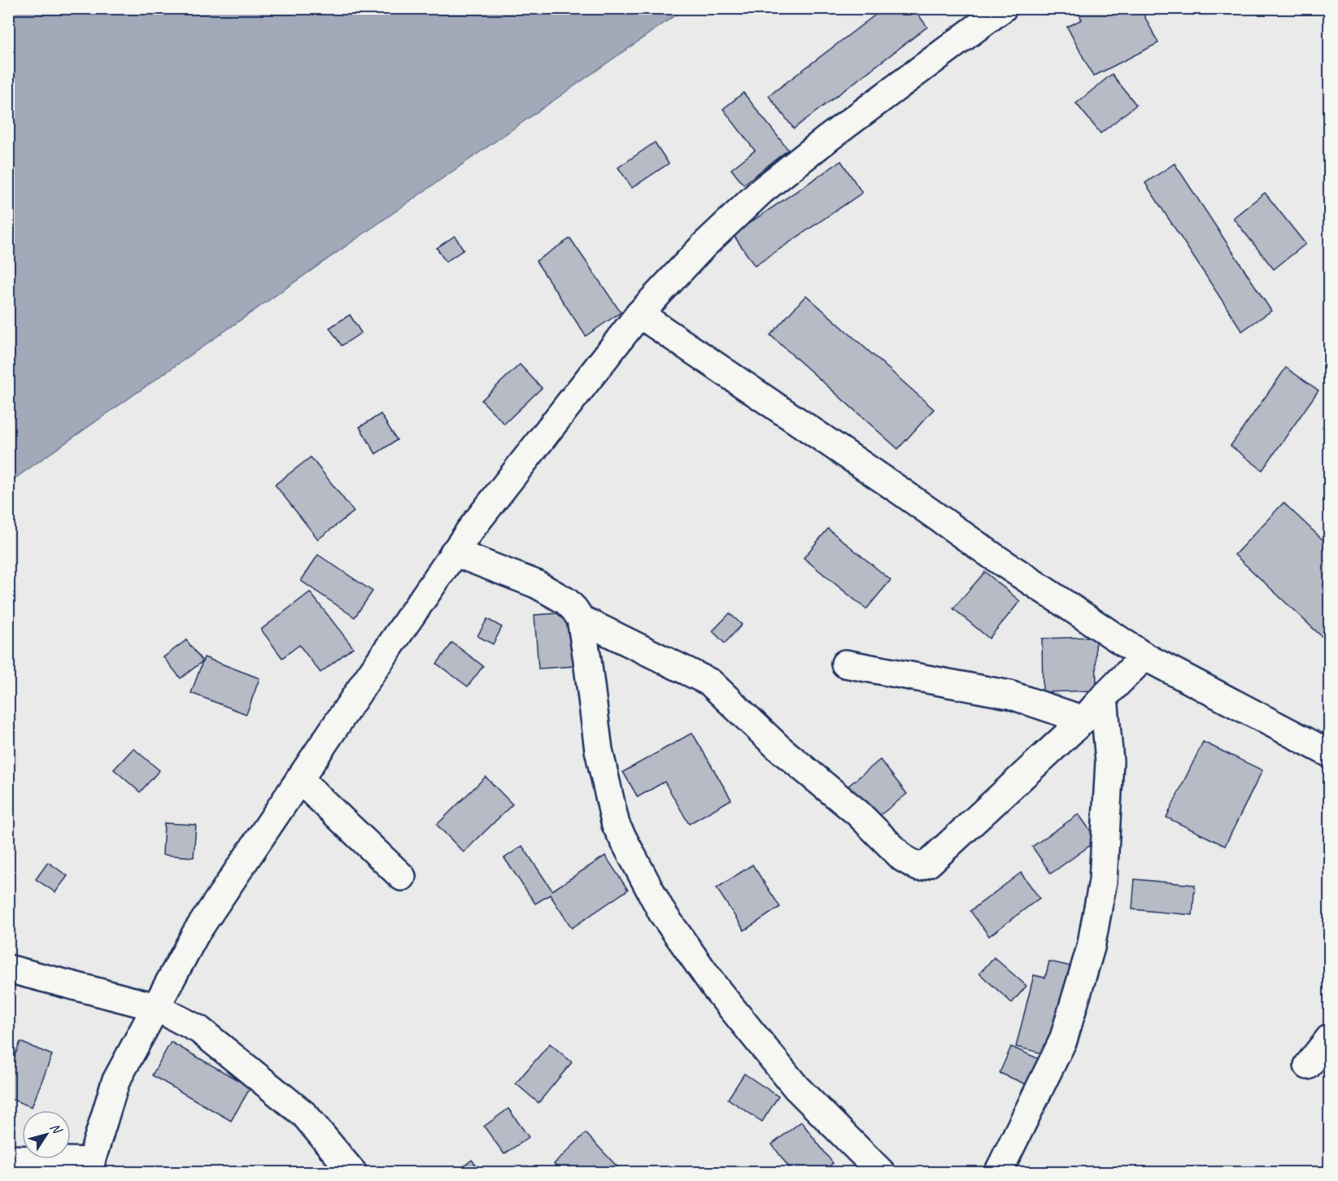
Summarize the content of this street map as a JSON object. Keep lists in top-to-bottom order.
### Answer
{
  "north": "top right"
}
